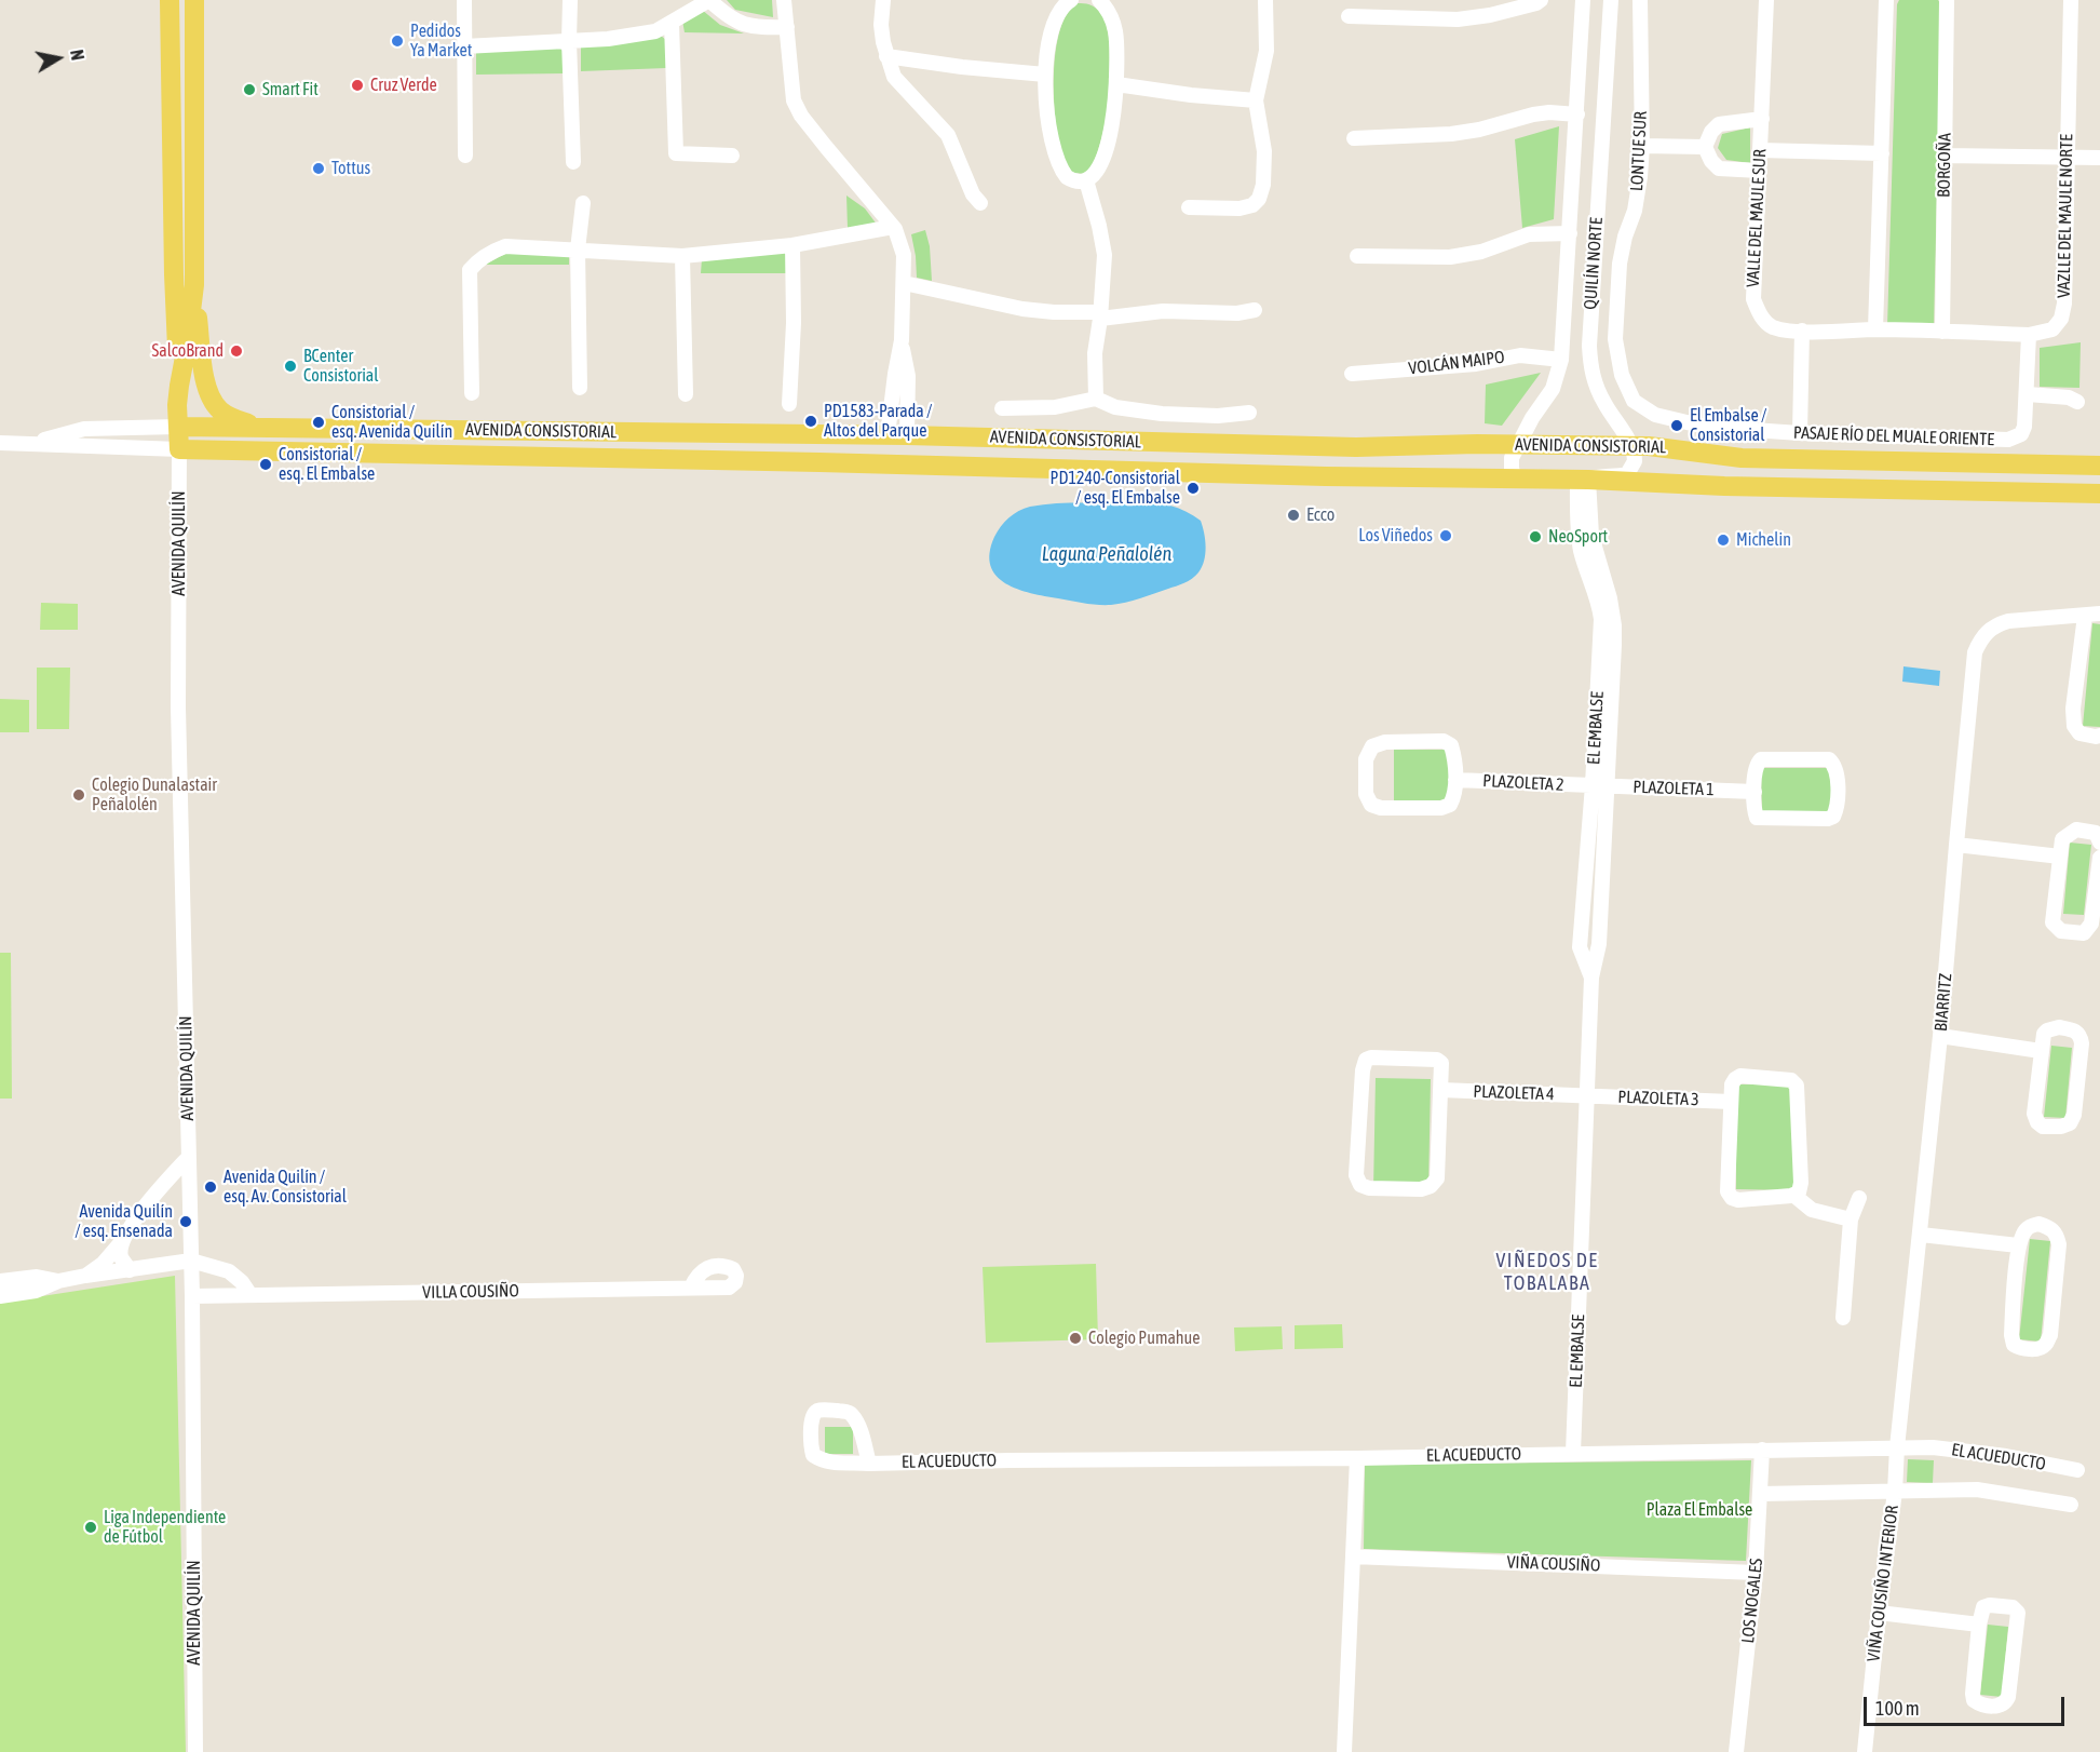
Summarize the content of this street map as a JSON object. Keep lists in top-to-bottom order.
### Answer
{
  "streets": {
    "main road": ["AVENIDA CONSISTORIAL", "AVENIDA QUILÍN"],
    "street": [
      "LONTUE SUR",
      "BORGOÑA",
      "VAZLLE DEL MAULE NORTE",
      "VALLE DEL MAULE SUR",
      "QUILÍN NORTE",
      "VOLCÁN MAIPO",
      "PASAJE RÍO DEL MUALE ORIENTE",
      "EL EMBALSE",
      "PLAZOLETA 2",
      "PLAZOLETA 1",
      "BIARRITZ",
      "PLAZOLETA 4",
      "PLAZOLETA 3",
      "VILLA COUSIÑO",
      "EL ACUEDUCTO",
      "VIÑA COUSIÑO",
      "VIÑA COUSIÑO INTERIOR",
      "LOS NOGALES"
    ]
  },
  "crossings": [
    ["LONTUE SUR", "PASAJE RÍO DEL MUALE ORIENTE"],
    ["BORGOÑA", "VAZLLE DEL MAULE NORTE"],
    ["VAZLLE DEL MAULE NORTE", "VALLE DEL MAULE SUR"],
    ["QUILÍN NORTE", "VOLCÁN MAIPO"],
    ["QUILÍN NORTE", "AVENIDA CONSISTORIAL"],
    ["AVENIDA CONSISTORIAL", "AVENIDA QUILÍN"],
    ["AVENIDA CONSISTORIAL", "EL EMBALSE"],
    ["AVENIDA QUILÍN", "VILLA COUSIÑO"],
    ["EL EMBALSE", "PLAZOLETA 2"],
    ["EL EMBALSE", "PLAZOLETA 1"],
    ["EL EMBALSE", "PLAZOLETA 4"],
    ["EL EMBALSE", "PLAZOLETA 3"],
    ["EL EMBALSE", "EL ACUEDUCTO"],
    ["PLAZOLETA 2", "PLAZOLETA 1"],
    ["BIARRITZ", "EL ACUEDUCTO"],
    ["BIARRITZ", "VIÑA COUSIÑO INTERIOR"],
    ["PLAZOLETA 4", "PLAZOLETA 3"],
    ["EL ACUEDUCTO", "VIÑA COUSIÑO INTERIOR"],
    ["EL ACUEDUCTO", "LOS NOGALES"],
    ["VIÑA COUSIÑO", "LOS NOGALES"]
  ],
  "districts": ["VIÑEDOS DE TOBALABA"],
  "water": ["Laguna Peñalolén"],
  "parks": ["Plaza El Embalse"],
  "places": [
    "Pedidos Ya Market",
    "Cruz Verde",
    "Smart Fit",
    "Tottus",
    "SalcoBrand",
    "BCenter Consistorial",
    "PD1583-Parada / Altos del Parque",
    "Consistorial / esq. Avenida Quilín",
    "El Embalse / Consistorial",
    "Consistorial / esq. El Embalse",
    "PD1240-Consistorial / esq. El Embalse",
    "Ecco",
    "Los Viñedos",
    "NeoSport",
    "Michelin",
    "Colegio Dunalastair Peñalolén",
    "Avenida Quilín / esq. Av. Consistorial",
    "Avenida Quilín / esq. Ensenada",
    "Colegio Pumahue",
    "Liga Independiente de Fútbol"
  ],
  "scale_bar": "100 m",
  "north": "right"
}
